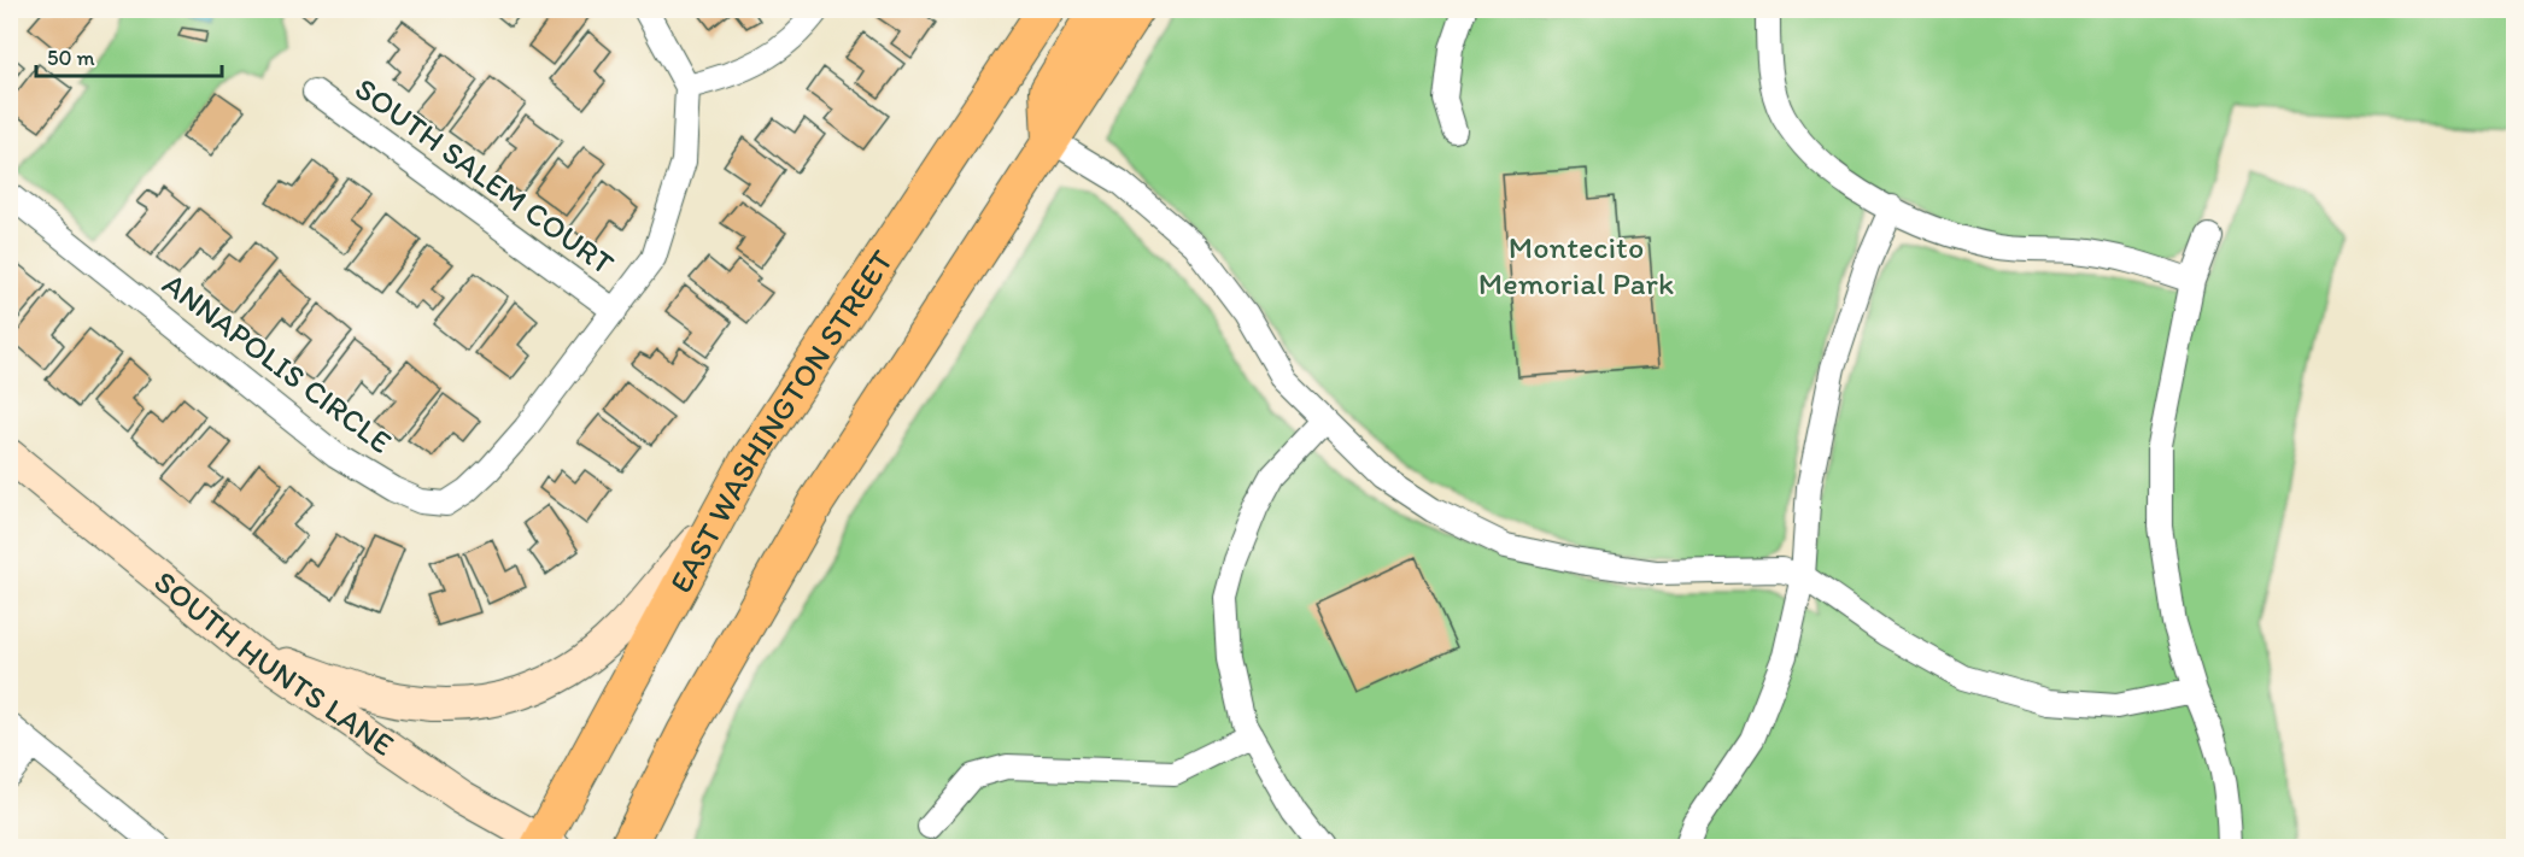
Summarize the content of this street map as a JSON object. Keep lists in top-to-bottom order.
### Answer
{
  "streets": {
    "main road": ["EAST WASHINGTON STREET", "SOUTH HUNTS LANE"],
    "street": ["SOUTH SALEM COURT", "ANNAPOLIS CIRCLE"]
  },
  "crossings": [
    ["SOUTH SALEM COURT", "ANNAPOLIS CIRCLE"],
    ["EAST WASHINGTON STREET", "SOUTH HUNTS LANE"]
  ],
  "parks": ["Montecito Memorial Park"],
  "scale_bar": "50 m"
}
